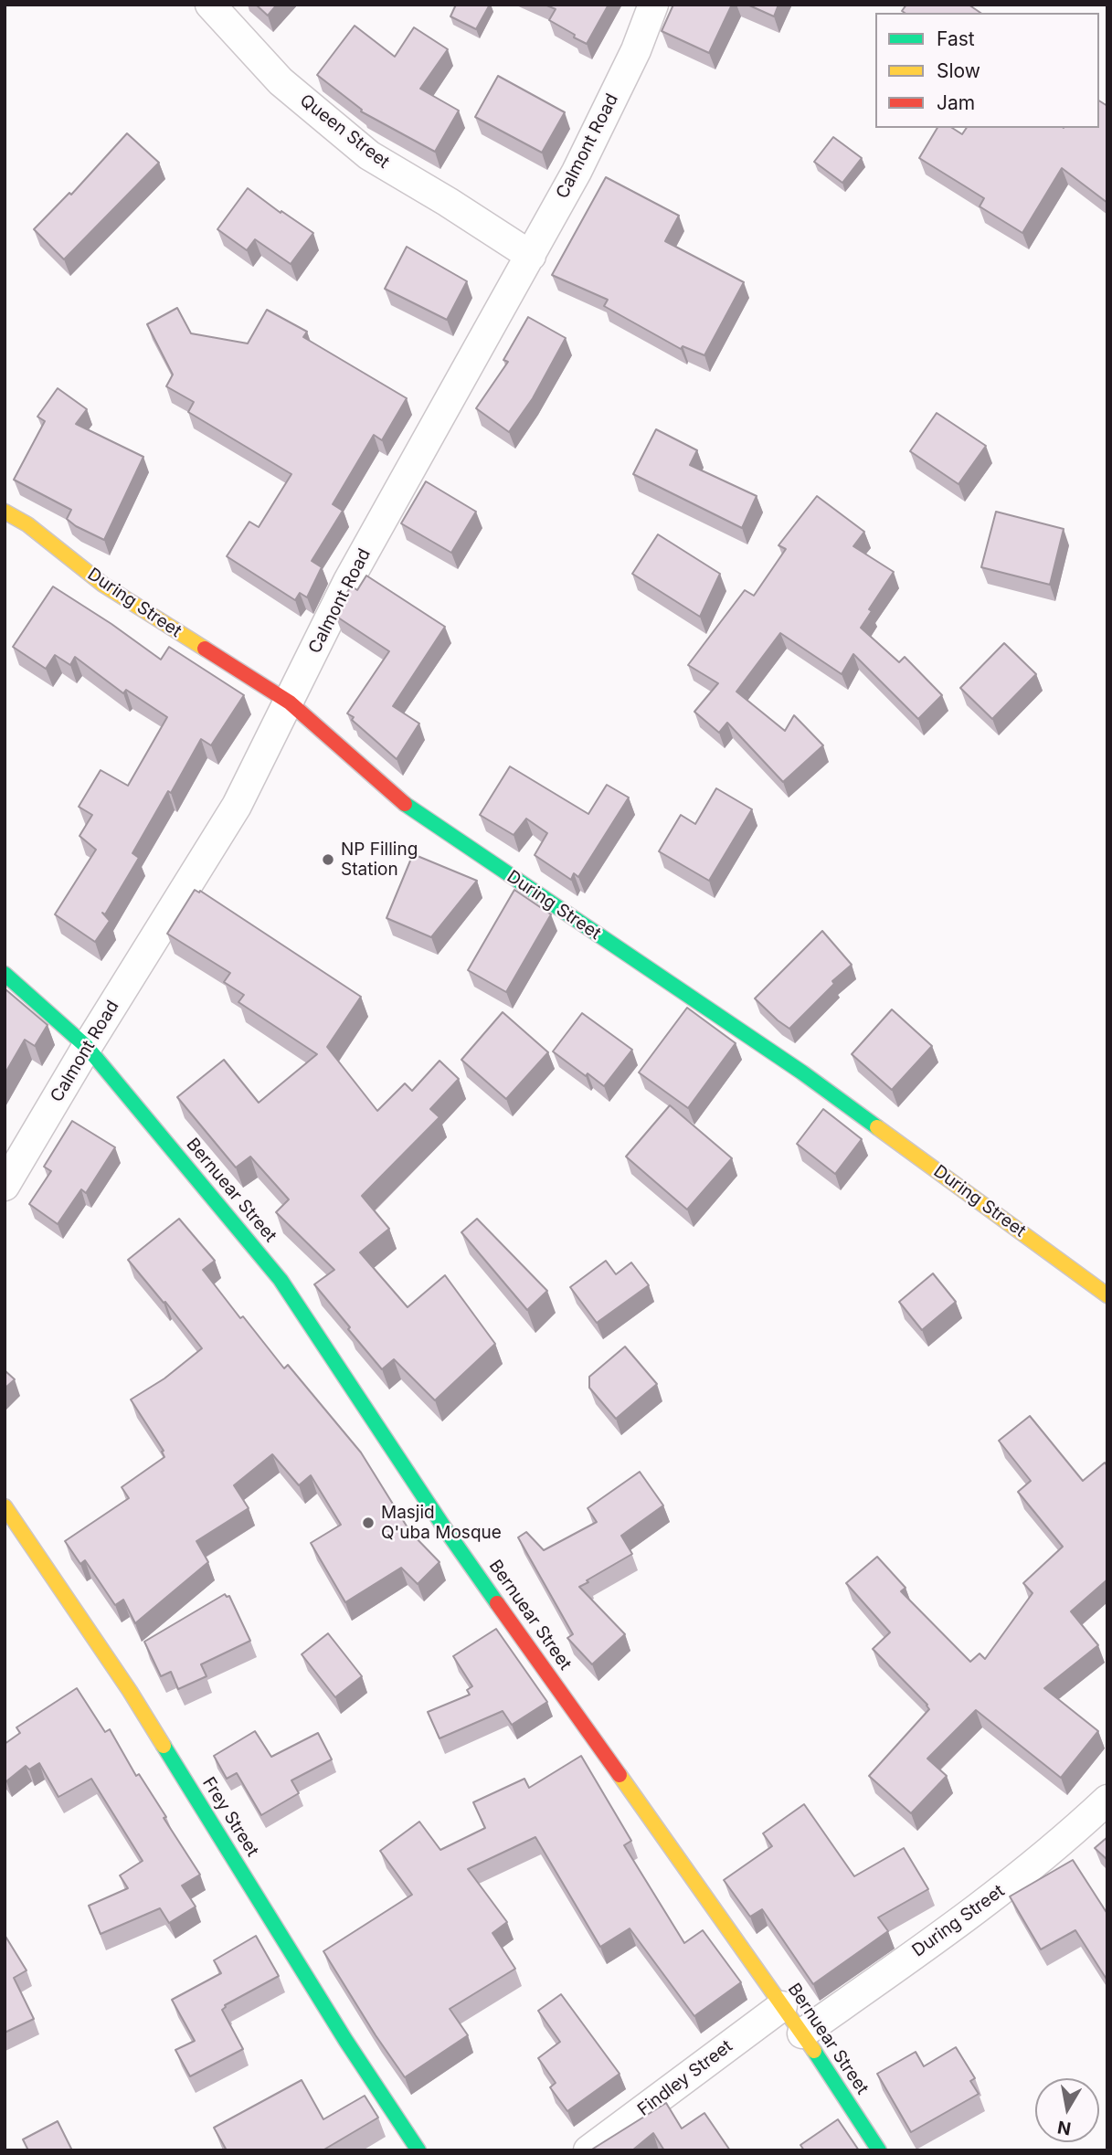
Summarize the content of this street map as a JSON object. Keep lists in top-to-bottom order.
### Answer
{
  "streets": {
    "street": [
      "Queen Street",
      "Calmont Road",
      "During Street",
      "Bernuear Street",
      "Frey Street",
      "Findley Street"
    ]
  },
  "crossings": [
    ["Queen Street", "Calmont Road"],
    ["Calmont Road", "During Street"],
    ["Calmont Road", "Bernuear Street"],
    ["During Street", "Bernuear Street"],
    ["Bernuear Street", "Findley Street"]
  ],
  "places": ["NP Filling Station", "Masjid Q'uba Mosque"],
  "legend": ["Fast", "Slow", "Jam"],
  "north": "bottom"
}
